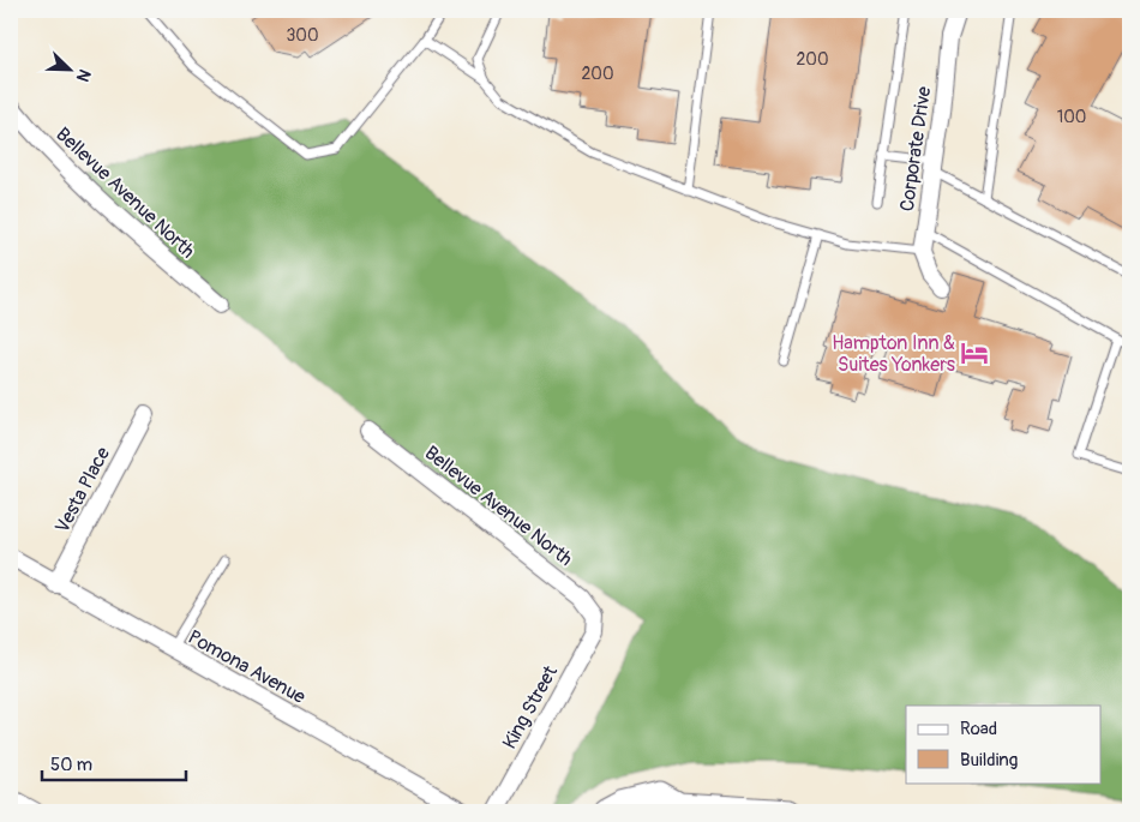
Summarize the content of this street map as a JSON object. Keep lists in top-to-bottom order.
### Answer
{
  "streets": {
    "street": [
      "Corporate Drive",
      "Bellevue Avenue North",
      "Vesta Place",
      "Pomona Avenue",
      "King Street"
    ]
  },
  "crossings": [
    ["Bellevue Avenue North", "King Street"],
    ["Vesta Place", "Pomona Avenue"]
  ],
  "places": {
    "hotel": ["Hampton Inn & Suites Yonkers"]
  },
  "house_numbers": [
    "300",
    "200",
    "200",
    "100"
  ],
  "legend": ["Road", "Building"],
  "scale_bar": "50 m",
  "north": "bottom right"
}
